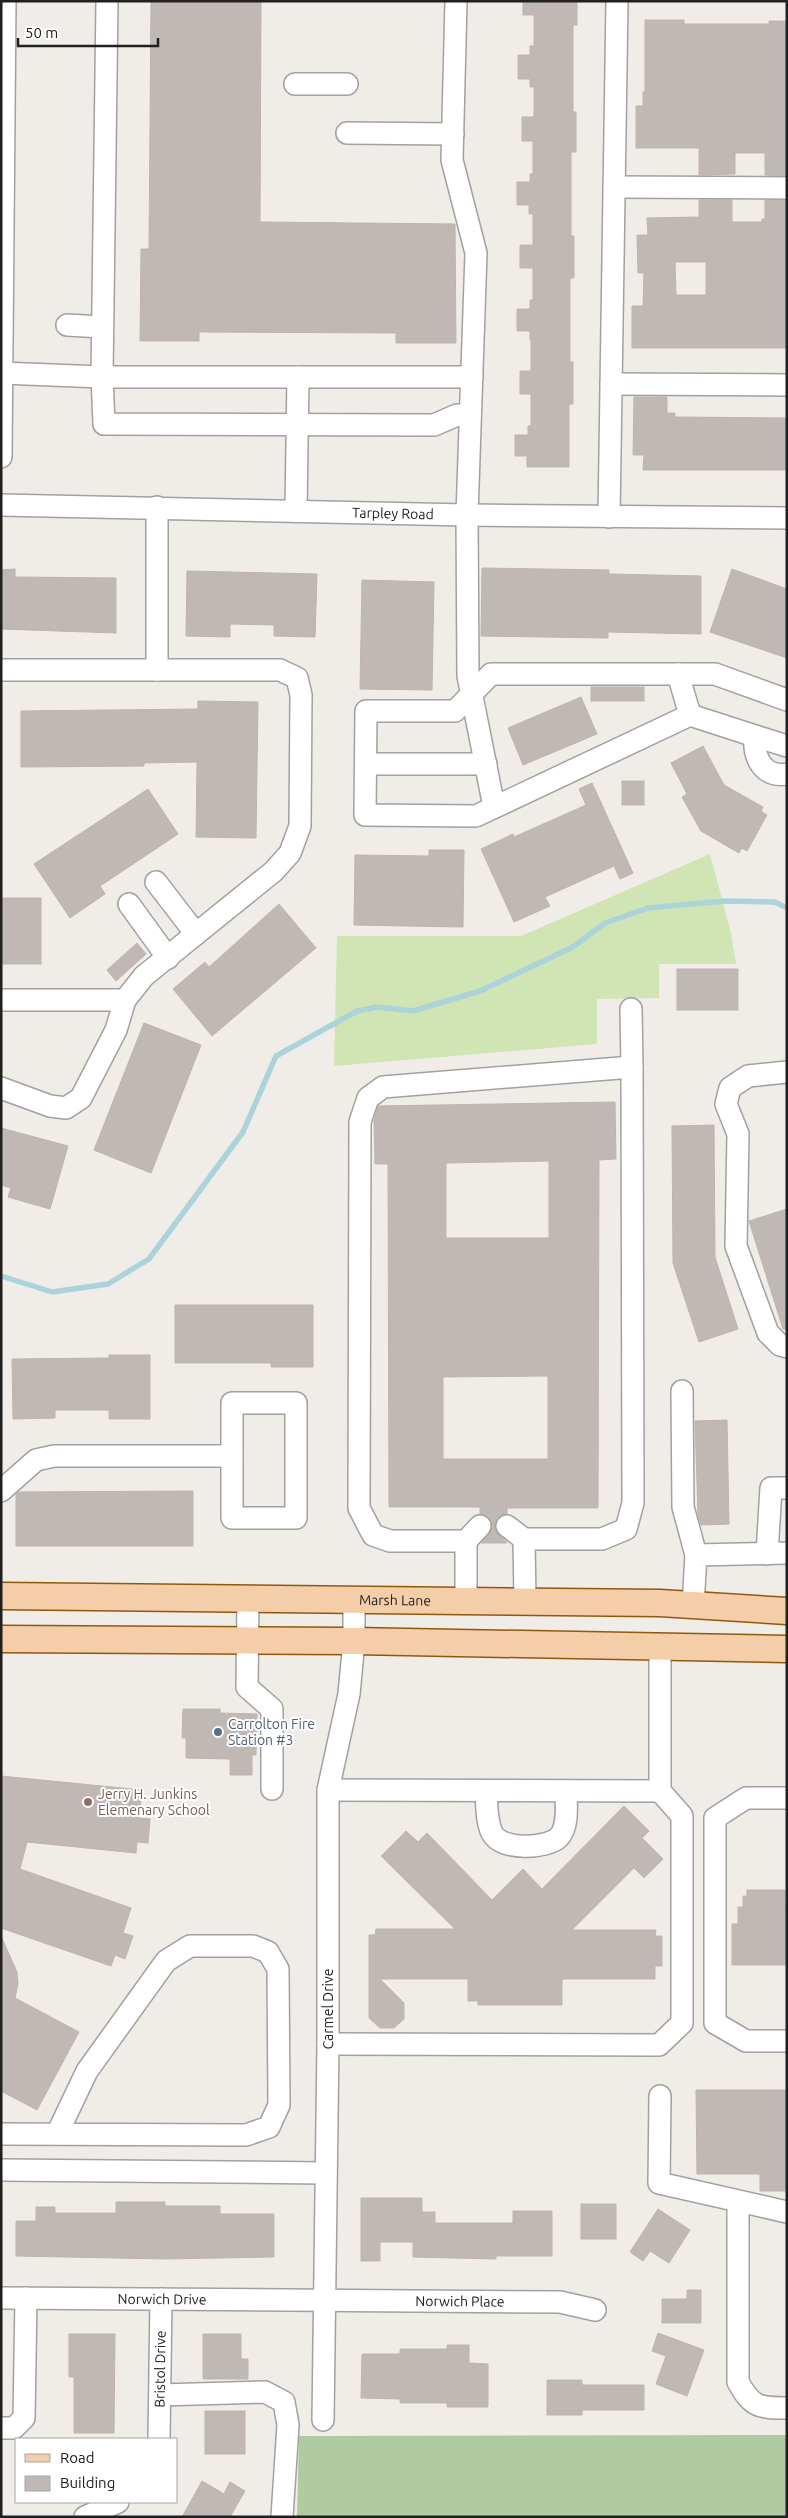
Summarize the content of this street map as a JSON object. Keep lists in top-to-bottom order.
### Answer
{
  "streets": {
    "main road": ["Marsh Lane"],
    "street": [
      "Tarpley Road",
      "Carmel Drive",
      "Norwich Drive",
      "Norwich Place",
      "Bristol Drive"
    ]
  },
  "crossings": [
    ["Marsh Lane", "Carmel Drive"],
    ["Carmel Drive", "Norwich Drive"],
    ["Carmel Drive", "Norwich Place"],
    ["Norwich Drive", "Norwich Place"],
    ["Norwich Drive", "Bristol Drive"]
  ],
  "places": ["Carrolton Fire Station #3", "Jerry H. Junkins Elemenary School"],
  "legend": ["Road", "Building"],
  "scale_bar": "50 m"
}
